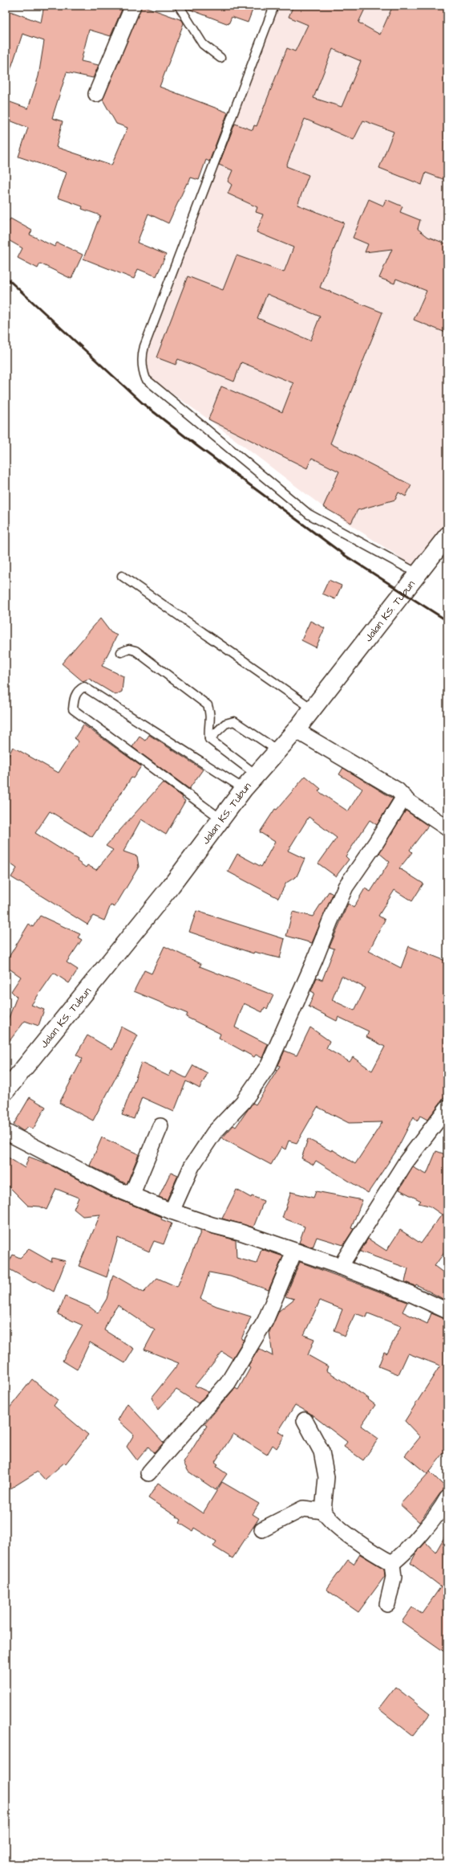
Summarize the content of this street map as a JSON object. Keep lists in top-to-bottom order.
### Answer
{
  "streets": {
    "main road": ["Jalan KS. Tubun"]
  }
}
